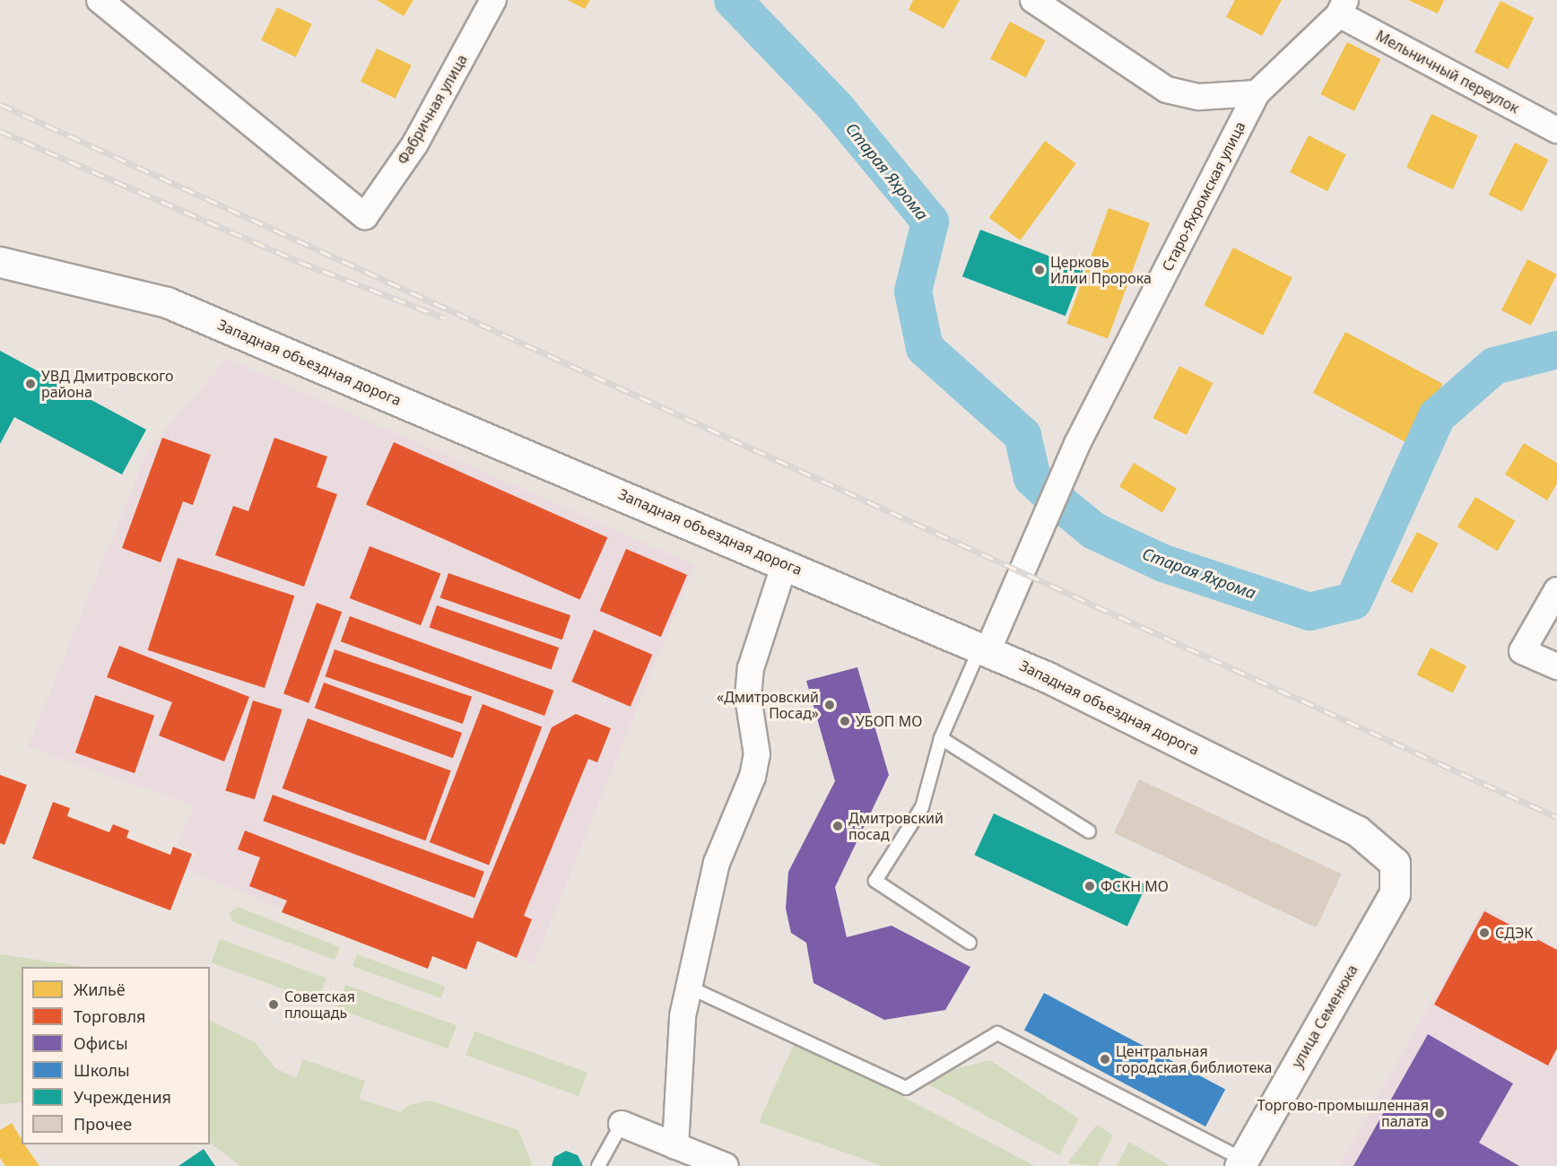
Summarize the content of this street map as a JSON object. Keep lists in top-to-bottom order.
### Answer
{
  "streets": {
    "main road": ["Западная объездная дорога", "улица Семенюка"],
    "street": ["Мельничный переулок", "Фабричная улица", "Старо-Яхромская улица"]
  },
  "crossings": [
    ["Мельничный переулок", "Старо-Яхромская улица"],
    ["Старо-Яхромская улица", "Западная объездная дорога"],
    ["Западная объездная дорога", "улица Семенюка"]
  ],
  "water": ["Старая Яхрома"],
  "places": [
    "Церковь Илии Пророка",
    "УВД Дмитровского района",
    "«Дмитровский Посад»",
    "УБОП МО",
    "Дмитровский посад",
    "ФСКН МО",
    "СДЭК",
    "Советская площадь",
    "Центральная городская библиотека",
    "Торгово-промышленная палата"
  ],
  "legend": [
    "Жильё",
    "Торговля",
    "Офисы",
    "Школы",
    "Учреждения",
    "Прочее"
  ]
}
